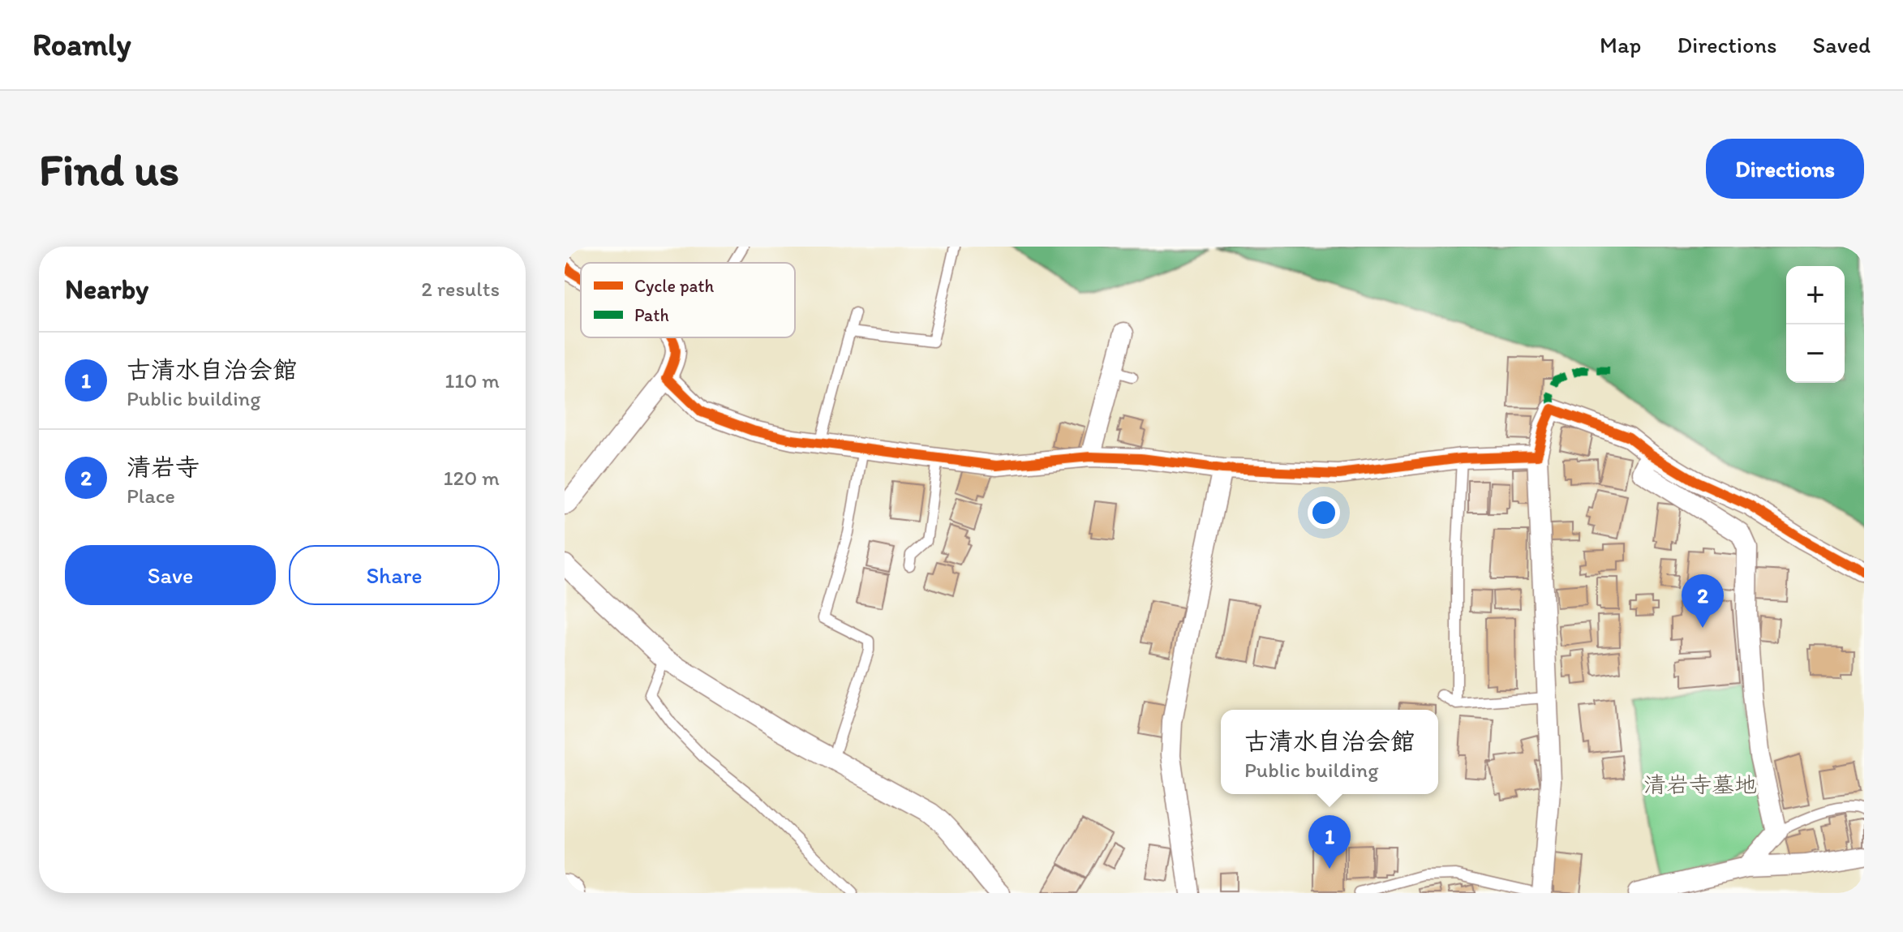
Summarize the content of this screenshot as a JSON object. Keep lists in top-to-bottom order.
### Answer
{
  "parks": ["清岩寺墓地"],
  "legend": ["Cycle path", "Path"],
  "page": {
    "header": "Roamly",
    "nav": ["Map", "Directions", "Saved"],
    "buttons": [
      "Directions",
      ["Save", "Share"]
    ],
    "title": "Find us",
    "heading": ["Nearby", "2 results"],
    "map_buttons": ["+", "−"],
    "list": [
      {
        "mark": "1",
        "name": "古清水自治会館",
        "note": "Public building",
        "value": "110 m"
      },
      {
        "mark": "2",
        "name": "清岩寺",
        "note": "Place",
        "value": "120 m"
      }
    ],
    "pins": ["2", "1"],
    "popup": ["古清水自治会館", "Public building"]
  }
}
